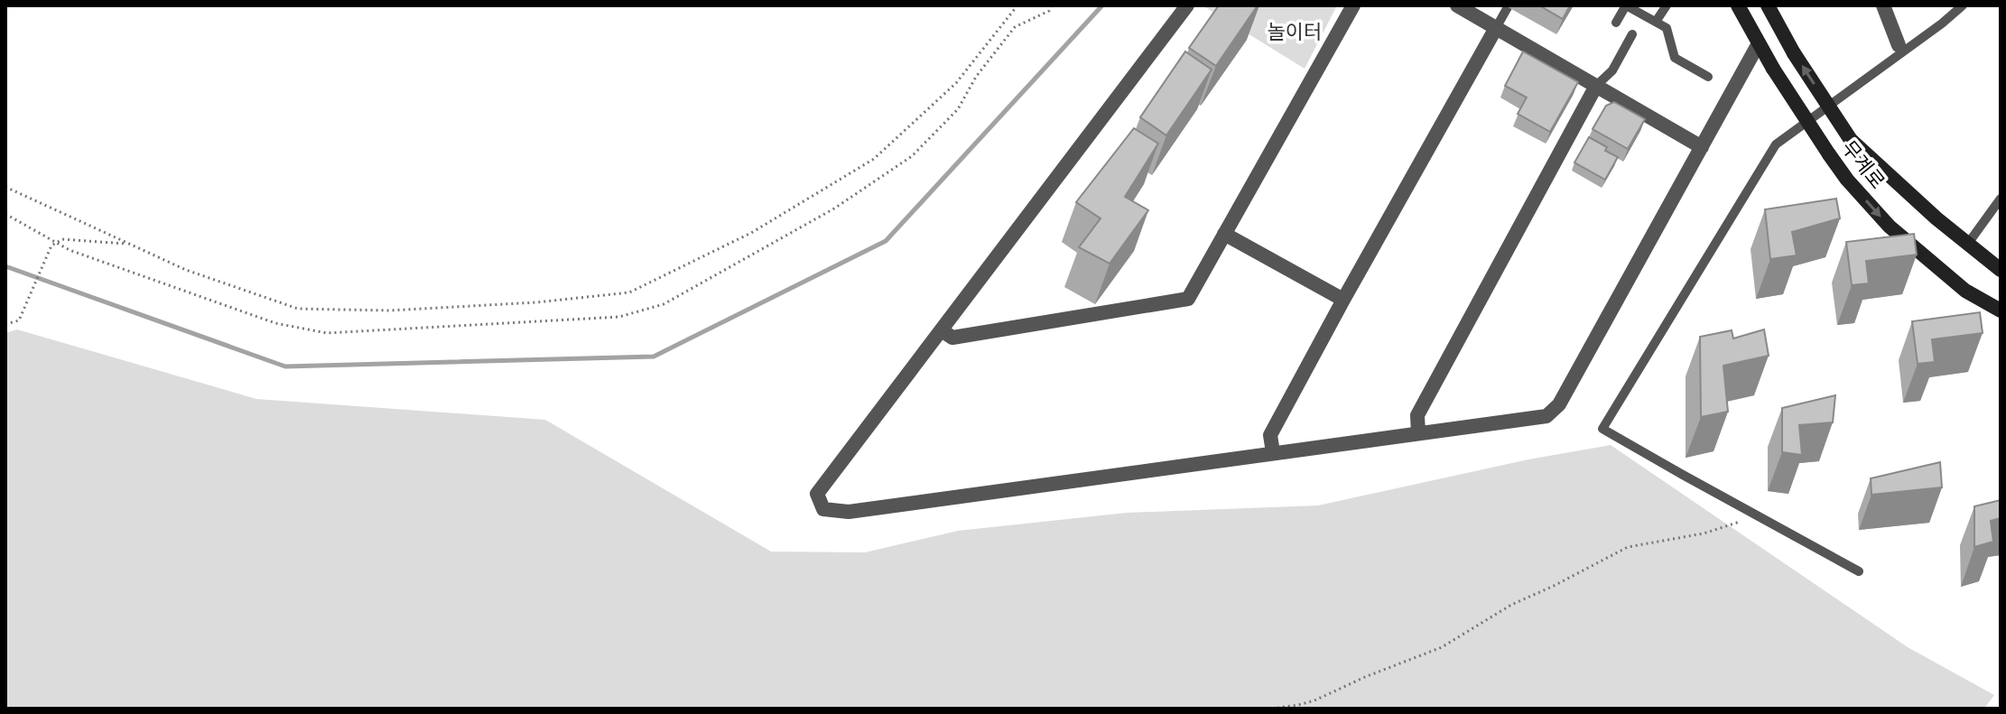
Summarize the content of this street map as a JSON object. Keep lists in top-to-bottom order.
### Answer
{
  "streets": {
    "main road": ["무계로"]
  },
  "parks": ["놀이터"]
}
